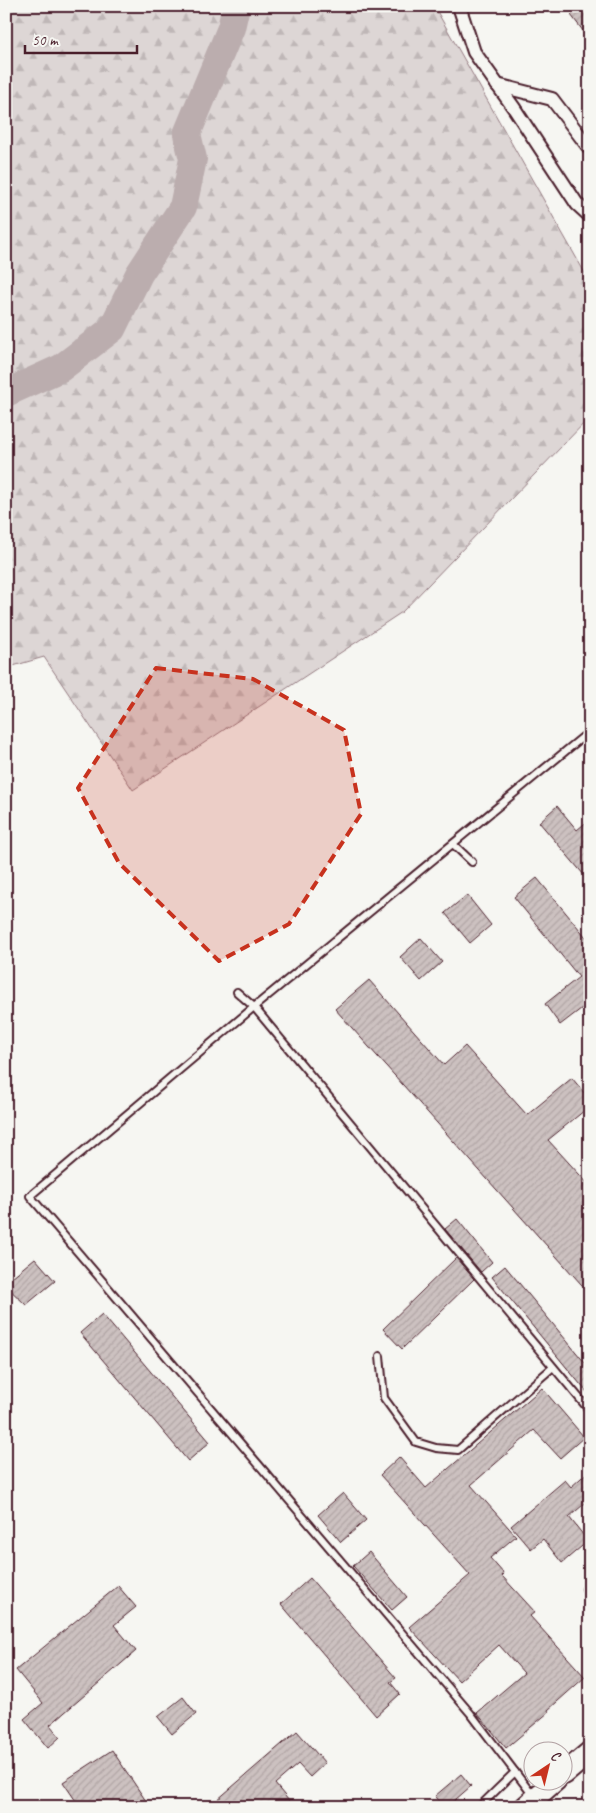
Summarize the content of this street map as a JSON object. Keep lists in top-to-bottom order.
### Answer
{
  "scale_bar": "50 m",
  "north": "top right"
}
